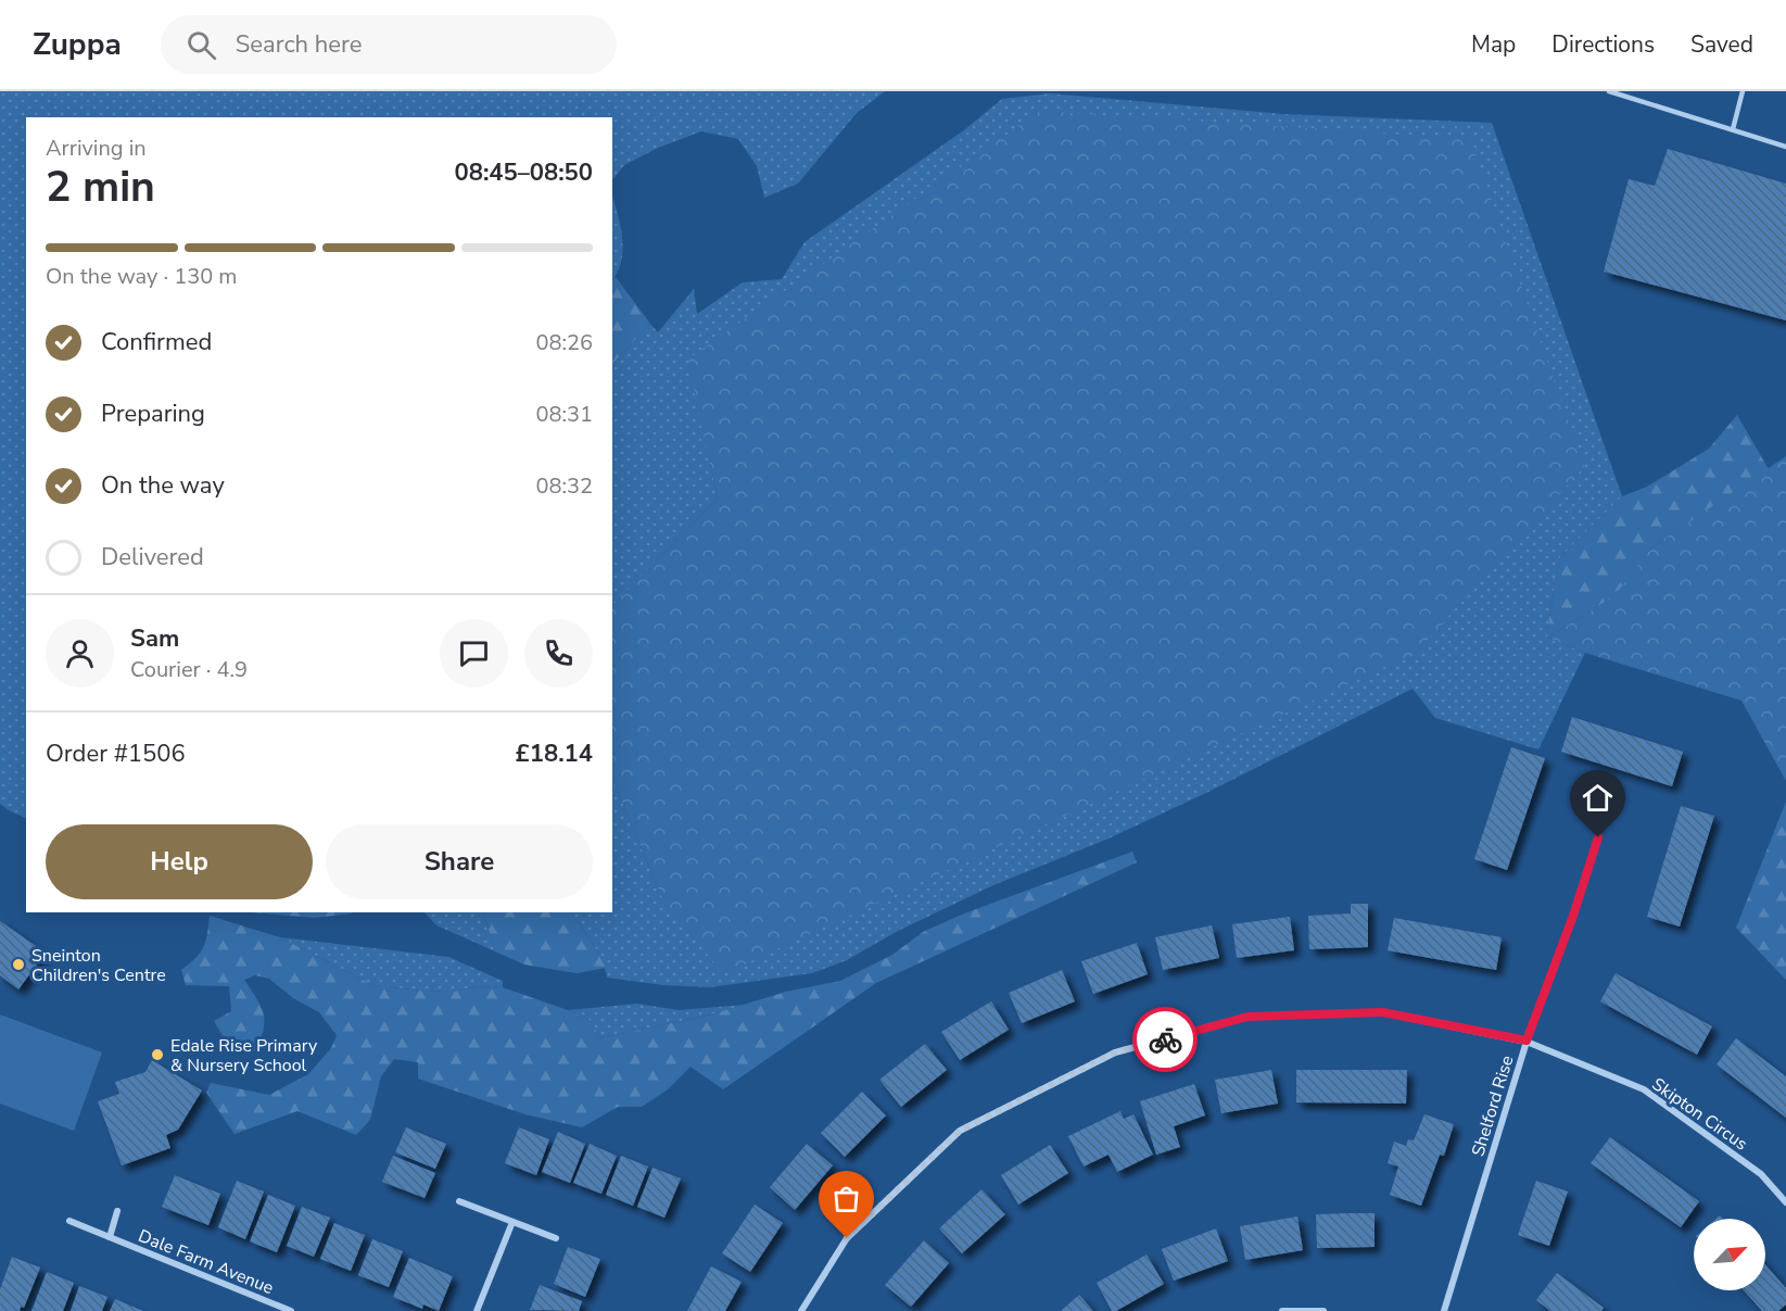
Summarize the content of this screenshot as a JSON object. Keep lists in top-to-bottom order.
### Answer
{
  "streets": {
    "street": ["Shelford Rise", "Skipton Circus", "Dale Farm Avenue"]
  },
  "crossings": [
    ["Shelford Rise", "Skipton Circus"]
  ],
  "places": ["Sneinton Children's Centre", "Edale Rise Primary & Nursery School"],
  "north": "top right",
  "page": {
    "header": "Zuppa",
    "search": "Search here",
    "nav": ["Map", "Directions", "Saved"],
    "heading": ["2 min", "Arriving in", "08:45–08:50"],
    "panel": [
      "Sam",
      "Courier · 4.9",
      "Order #1506",
      "£18.14"
    ],
    "bar": "On the way · 130 m",
    "list": [
      ["Confirmed", "08:26"],
      ["Preparing", "08:31"],
      ["On the way", "08:32"],
      "Delivered"
    ],
    "buttons": ["Help", "Share"]
  }
}
